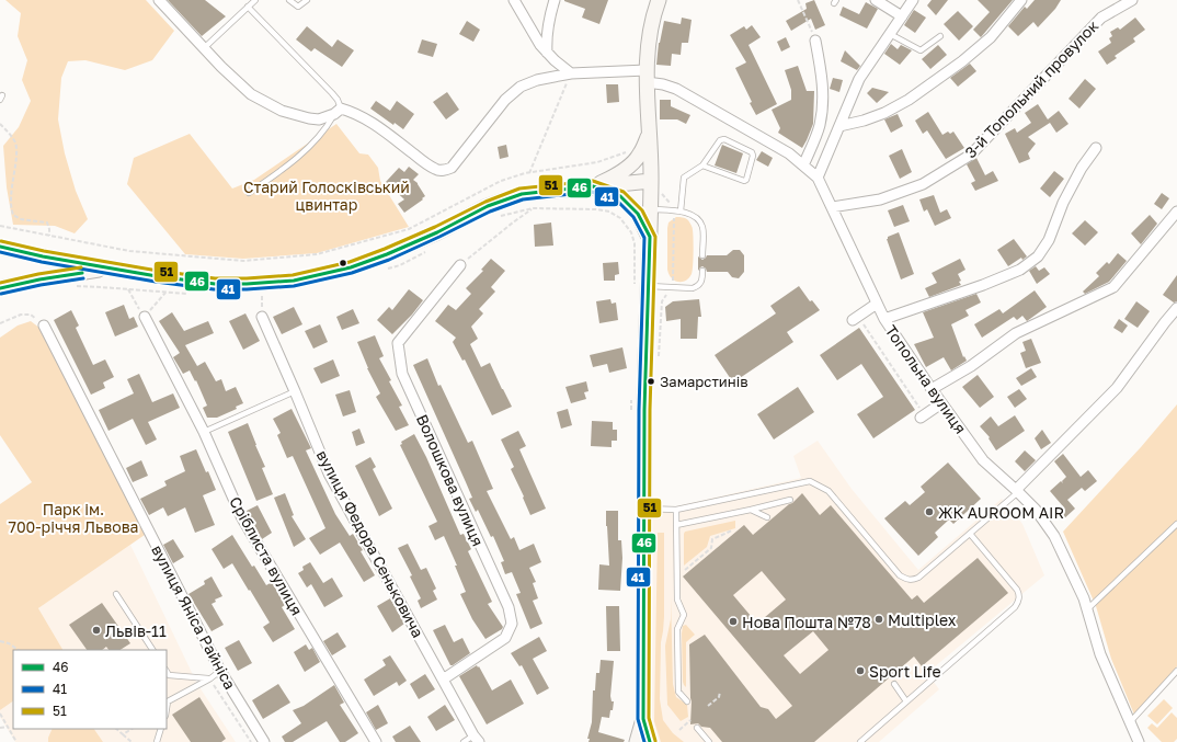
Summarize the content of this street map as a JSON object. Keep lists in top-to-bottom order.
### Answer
{
  "streets": {
    "street": [
      "3-й Топольний провулок",
      "Топольна вулиця",
      "Волошкова вулиця",
      "вулиця Федора Сеньковича",
      "Сріблиста вулиця",
      "вулиця Яніса Райніса"
    ]
  },
  "crossings": [
    ["3-й Топольний провулок", "Топольна вулиця"],
    ["Волошкова вулиця", "вулиця Федора Сеньковича"]
  ],
  "parks": ["Старий Голосківський цвинтар", "Парк ім. 700-річчя Львова"],
  "places": [
    "Замарстинів",
    "ЖК AUROOM AIR",
    "Multiplex",
    "Нова Пошта №78",
    "Львів-11",
    "Sport Life"
  ],
  "lines": ["transit line 51", "transit line 46", "transit line 41"],
  "legend": ["46", "41", "51"]
}
